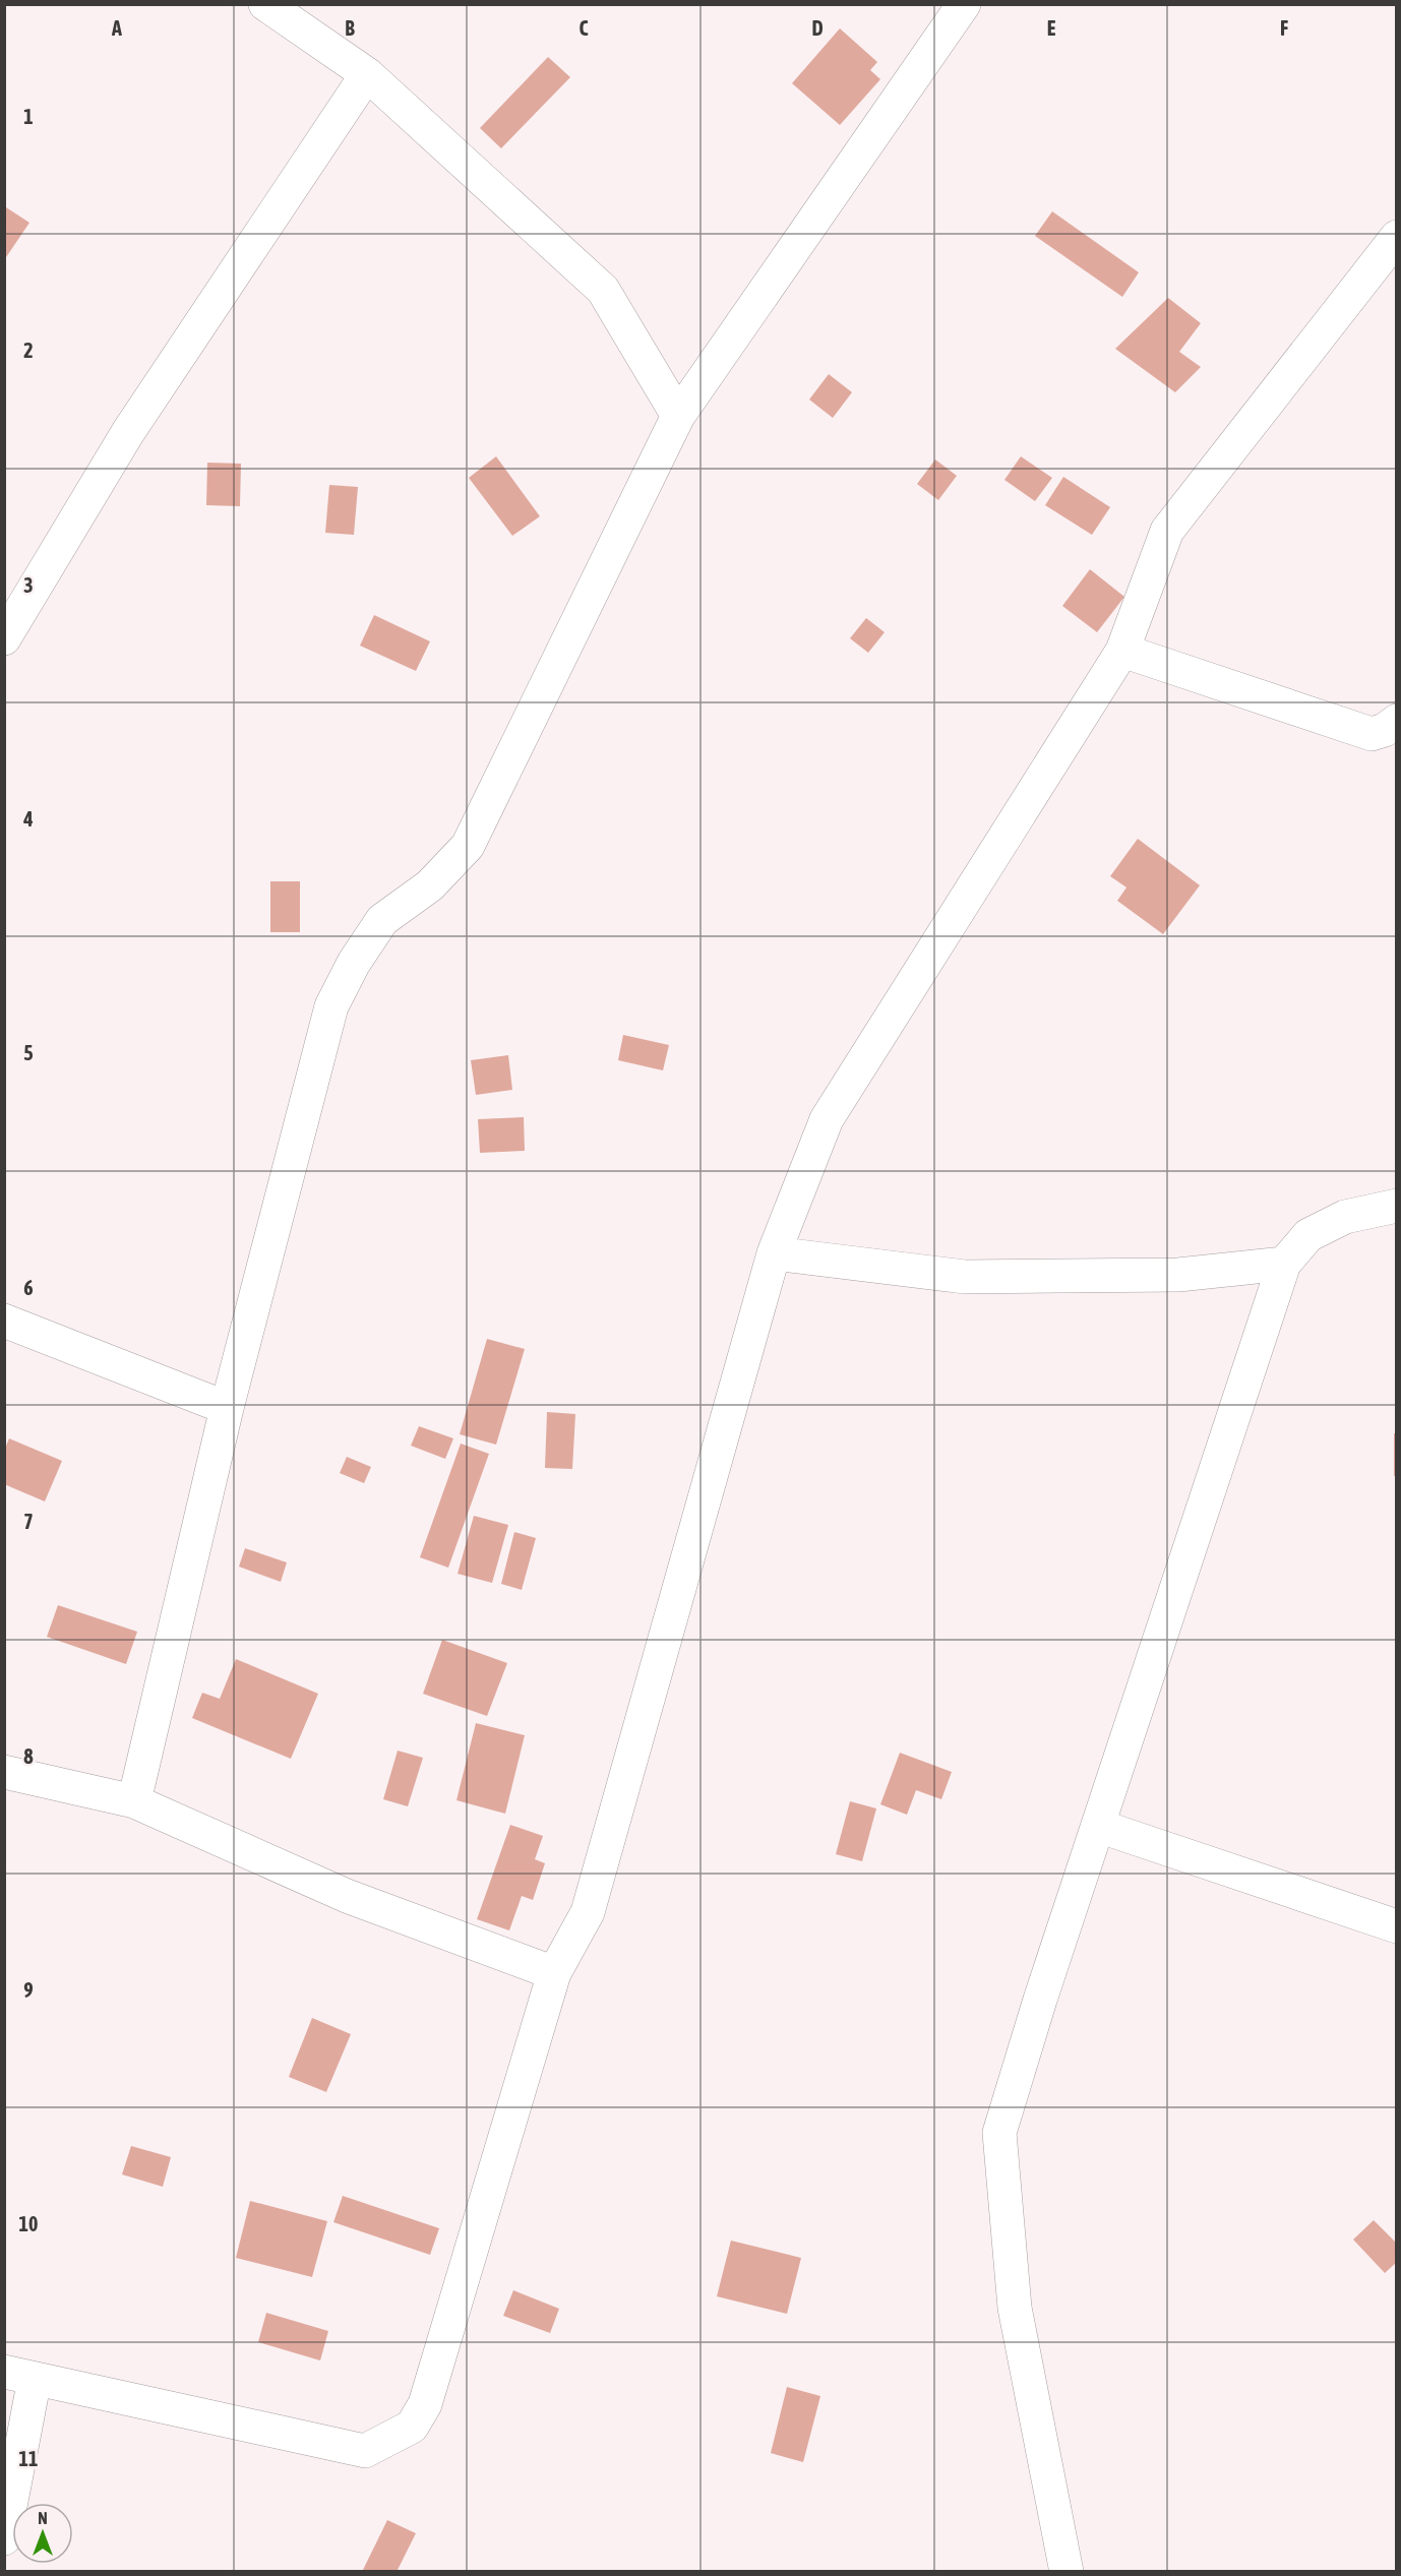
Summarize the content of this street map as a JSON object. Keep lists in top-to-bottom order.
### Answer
{
  "north": "top",
  "grid": {
    "columns": [
      "A",
      "B",
      "C",
      "D",
      "E",
      "F"
    ],
    "rows": [
      "1",
      "2",
      "3",
      "4",
      "5",
      "6",
      "7",
      "8",
      "9",
      "10",
      "11"
    ]
  }
}
